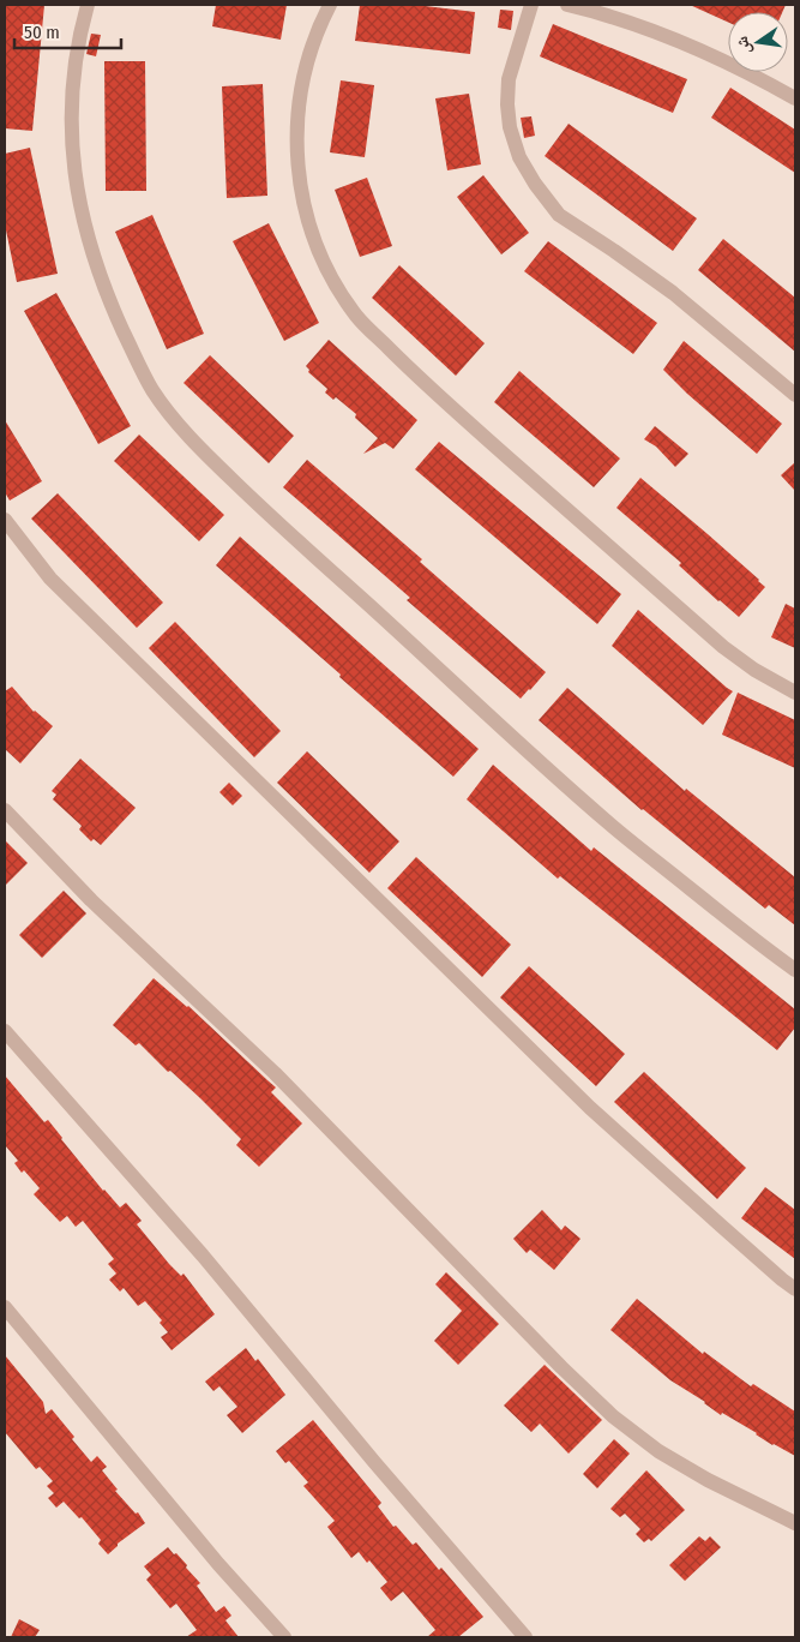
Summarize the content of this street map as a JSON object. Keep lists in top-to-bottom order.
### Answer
{
  "scale_bar": "50 m",
  "north": "left"
}
